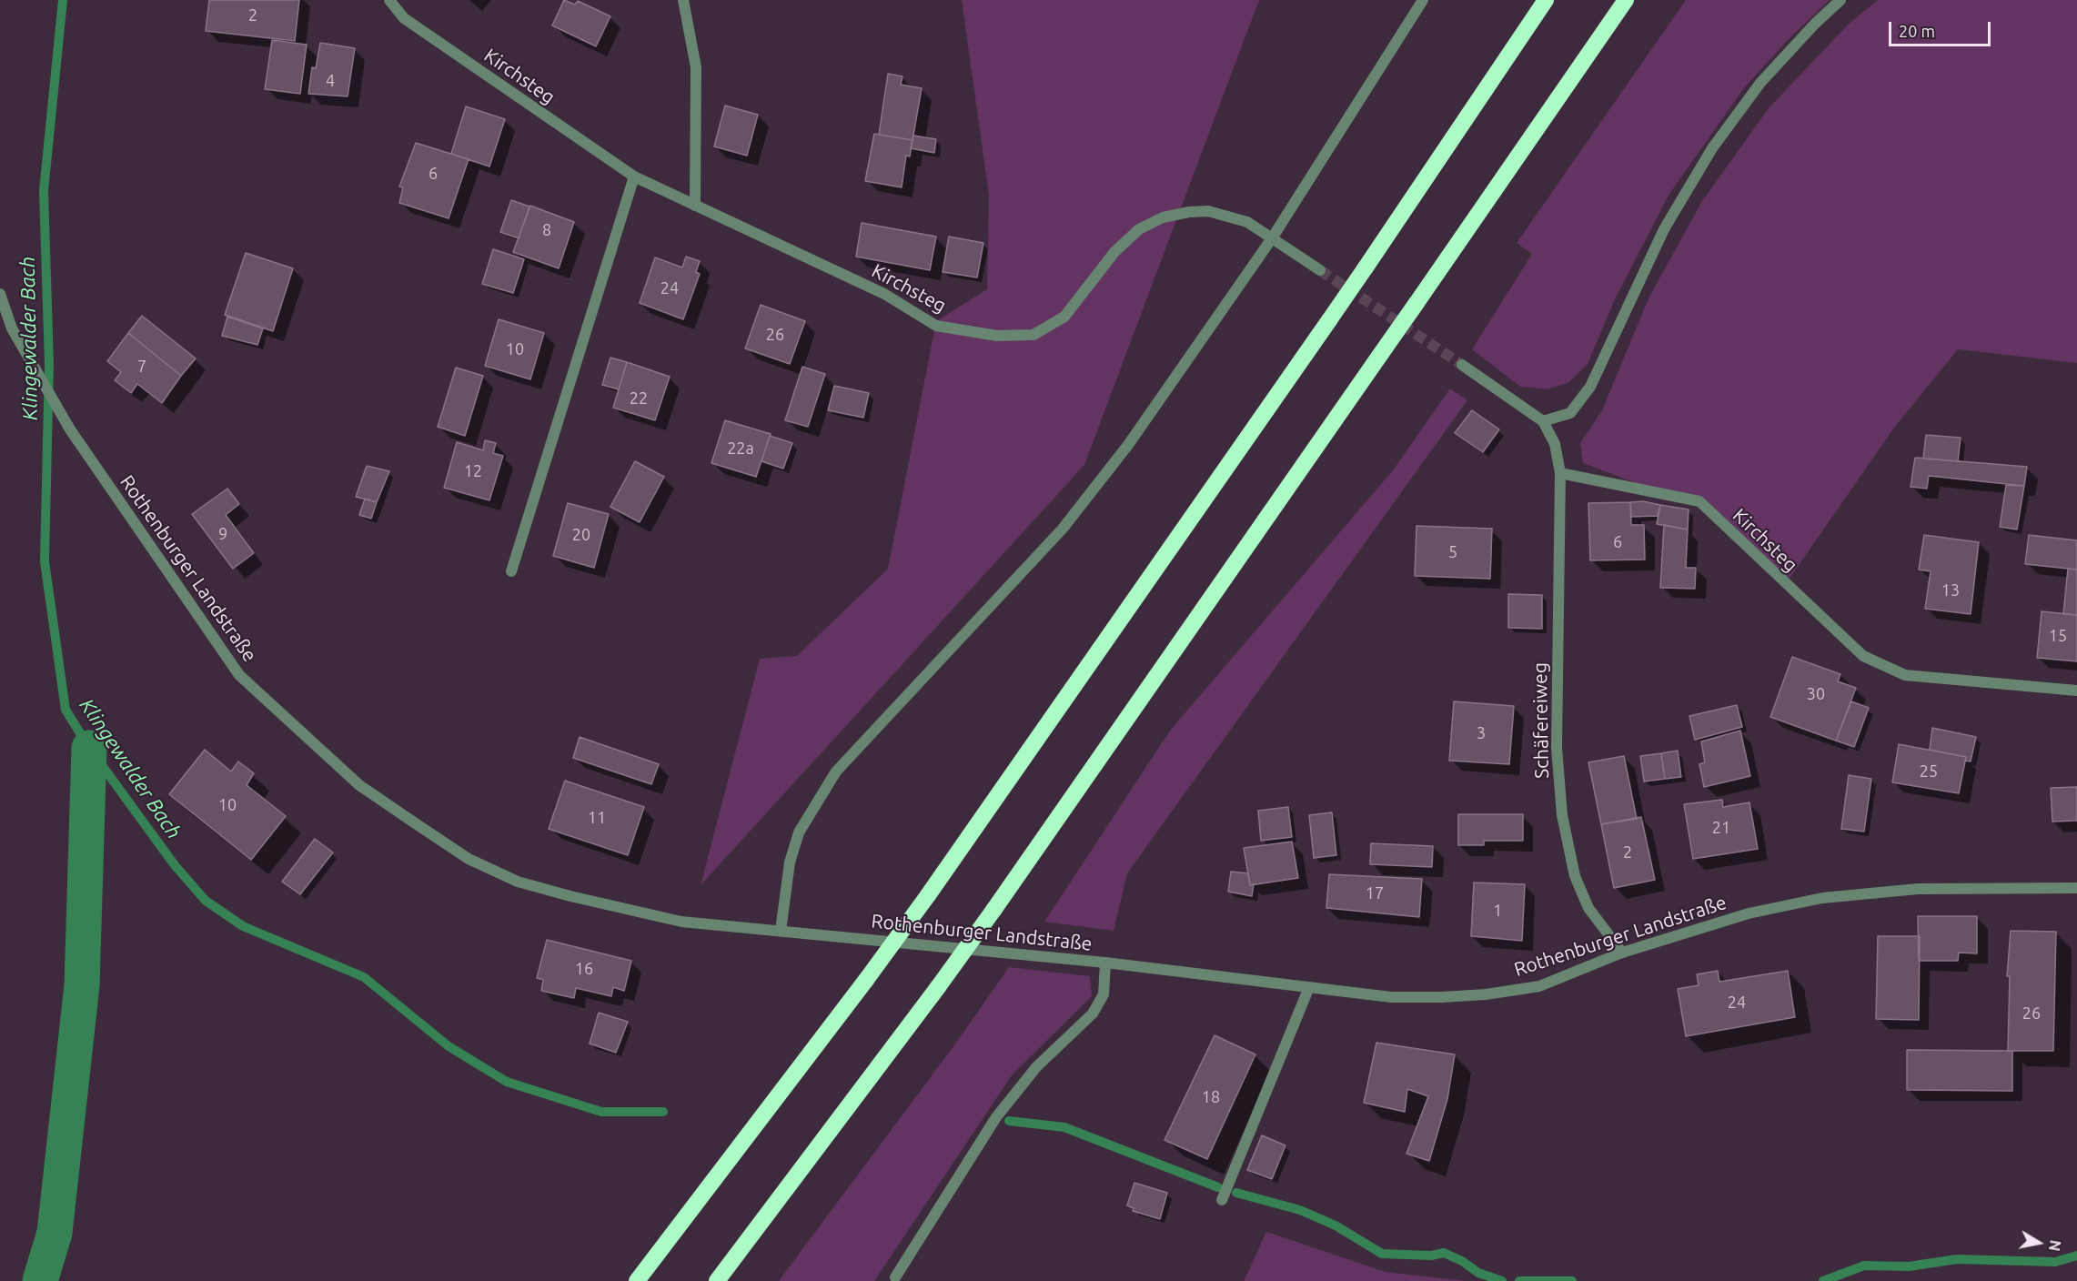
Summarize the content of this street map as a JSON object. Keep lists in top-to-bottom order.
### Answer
{
  "streets": {
    "street": ["Kirchsteg", "Rothenburger Landstraße", "Schäfereiweg"]
  },
  "crossings": [
    ["Kirchsteg", "Schäfereiweg"],
    ["Rothenburger Landstraße", "Schäfereiweg"]
  ],
  "water": ["Klingewalder Bach"],
  "house_numbers": [
    "2",
    "4",
    "6",
    "8",
    "24",
    "26",
    "10",
    "7",
    "22",
    "22a",
    "12",
    "9",
    "20",
    "6",
    "5",
    "13",
    "15",
    "30",
    "3",
    "25",
    "10",
    "11",
    "21",
    "2",
    "17",
    "1",
    "16",
    "24",
    "26",
    "18"
  ],
  "scale_bar": "20 m",
  "north": "right"
}
